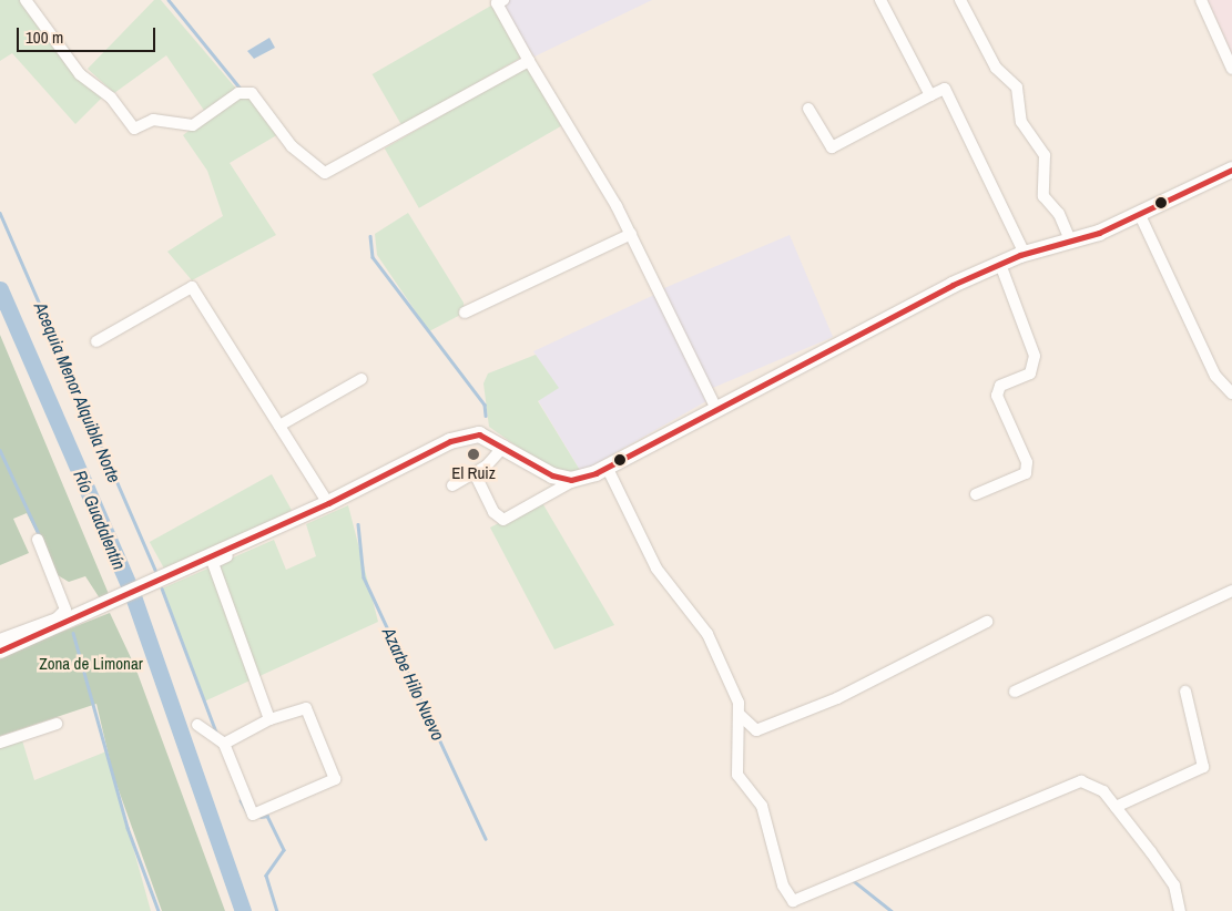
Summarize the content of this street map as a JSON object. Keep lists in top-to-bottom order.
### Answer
{
  "water": ["Acequia Menor Alquibla Norte", "Río Guadalentín", "Azarbe Hilo Nuevo"],
  "parks": ["Zona de Limonar"],
  "places": ["El Ruiz"],
  "scale_bar": "100 m"
}
